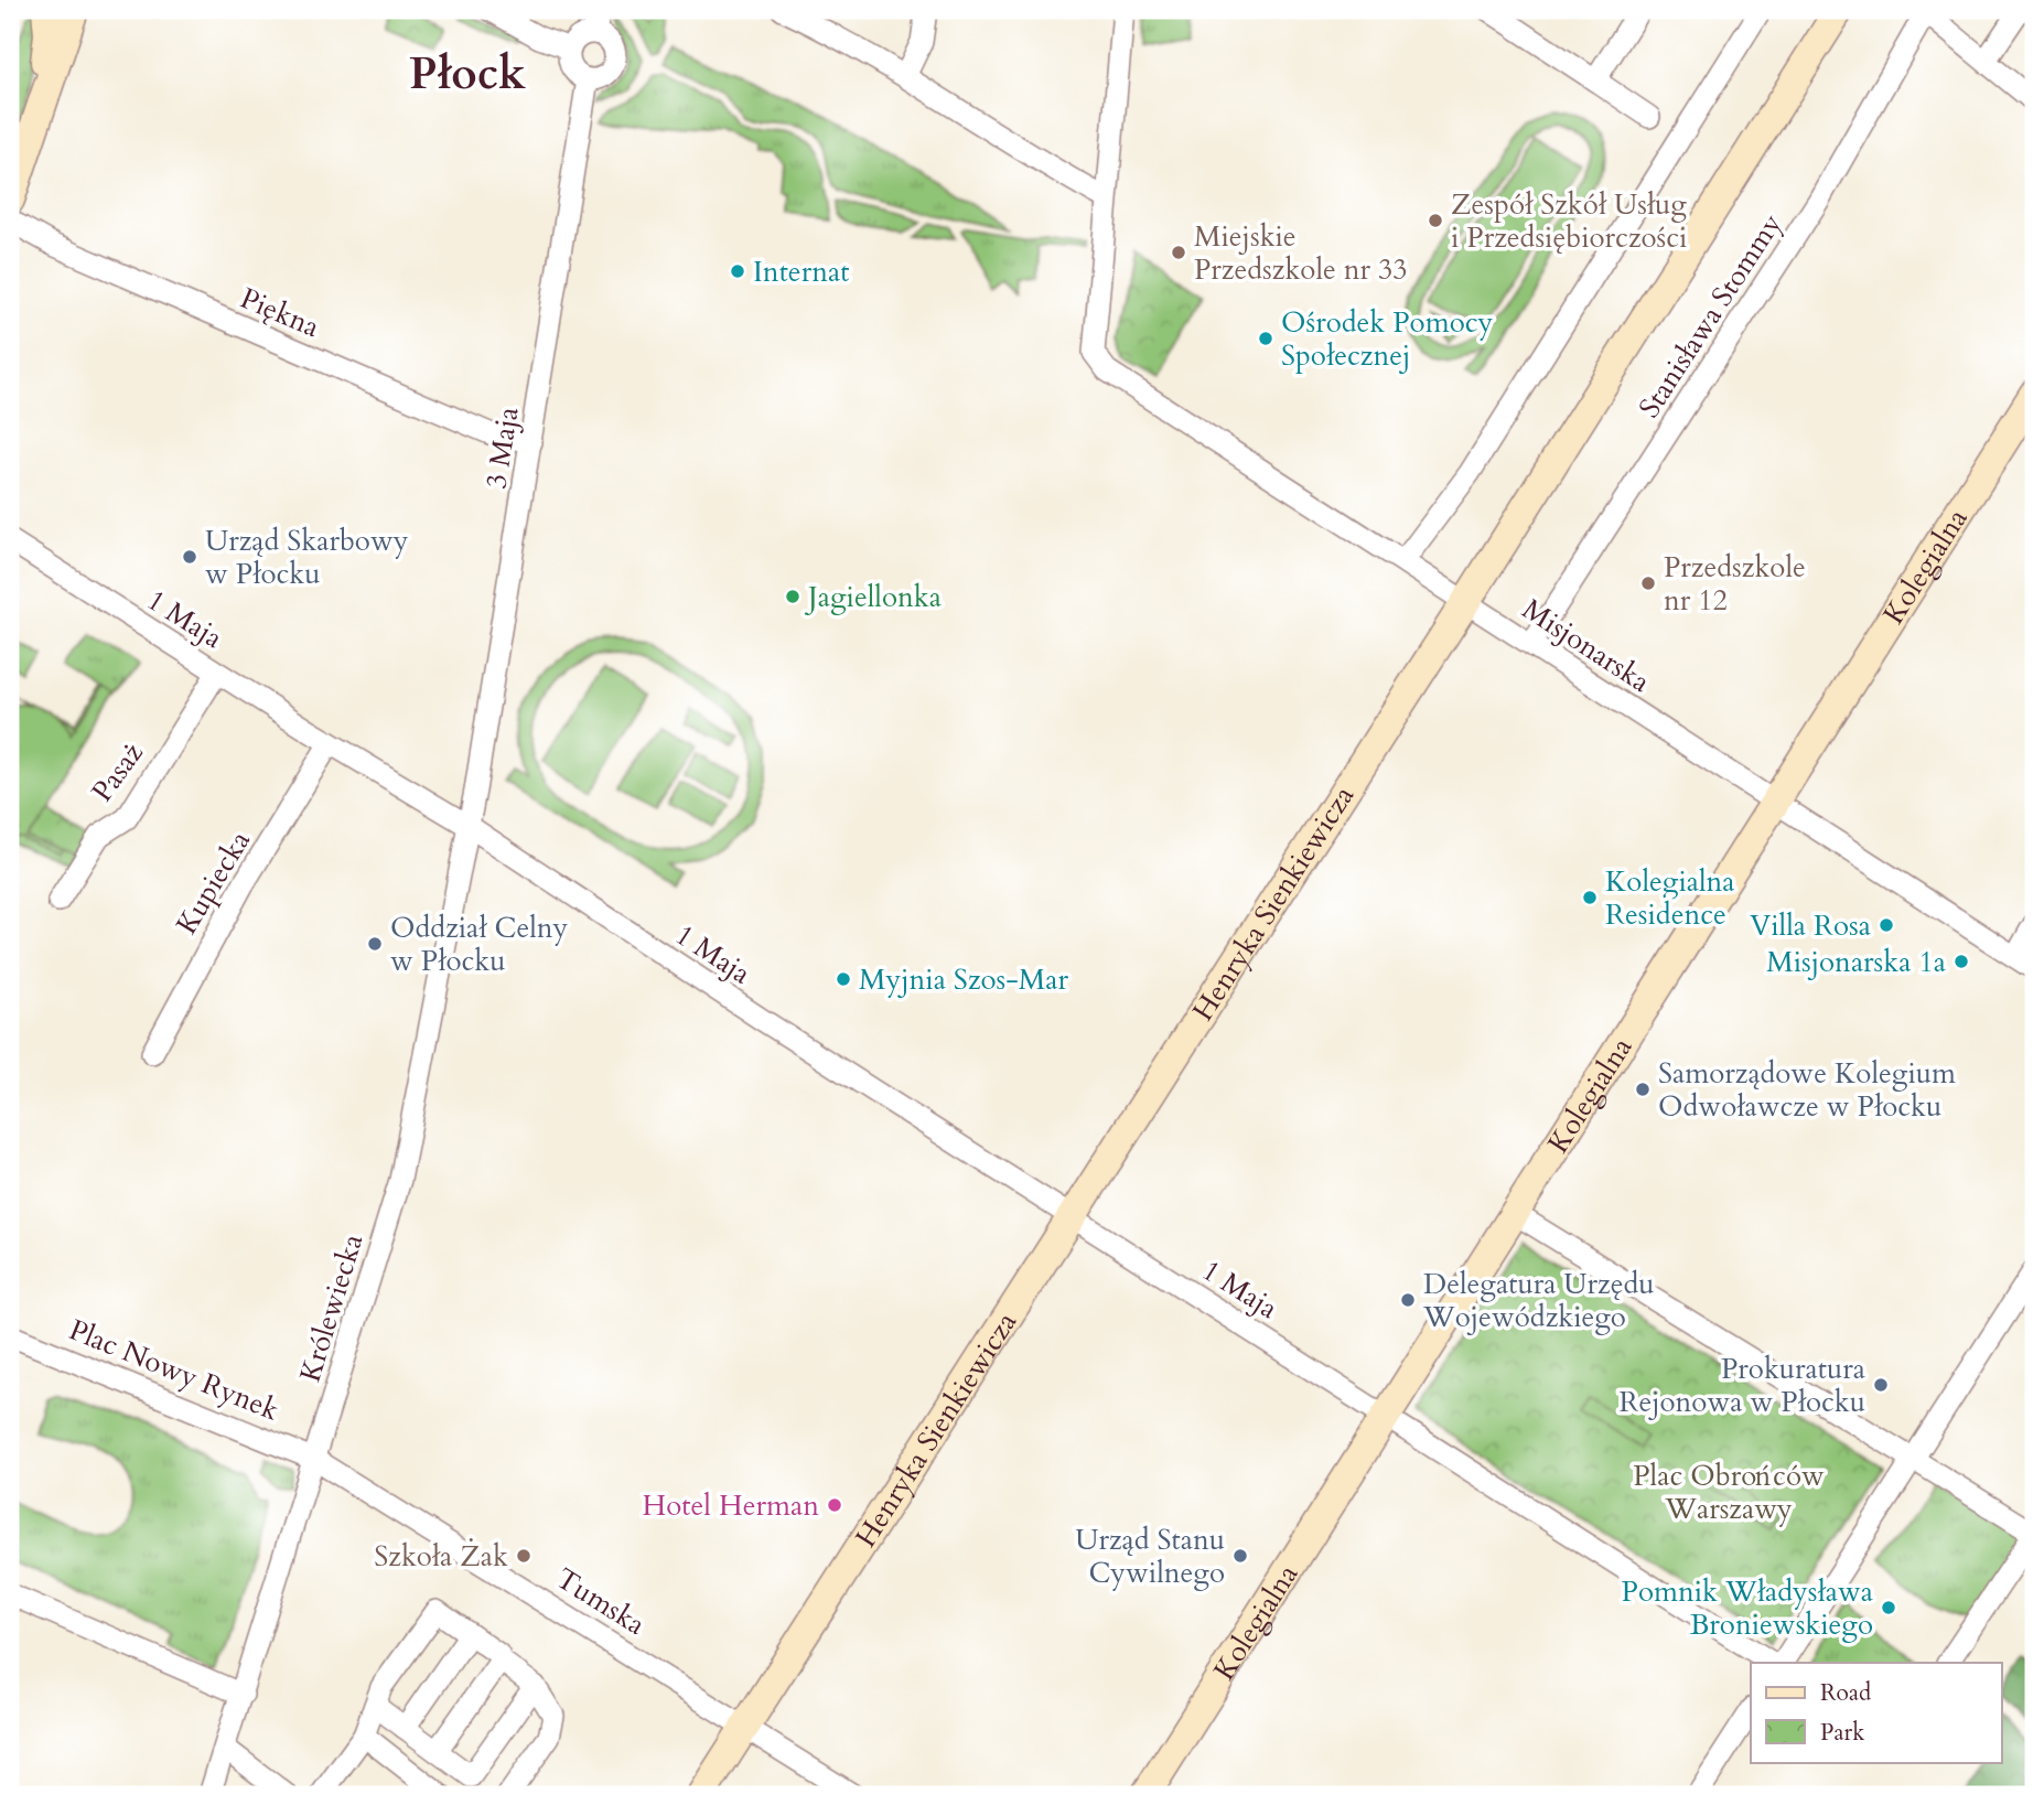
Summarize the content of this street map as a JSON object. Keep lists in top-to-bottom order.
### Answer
{
  "streets": {
    "street": [
      "Piękna",
      "Stanisława Stommy",
      "3 Maja",
      "Kolegialna",
      "1 Maja",
      "Misjonarska",
      "Pasaż",
      "Kupiecka",
      "Henryka Sienkiewicza",
      "Królewiecka",
      "Plac Nowy Rynek",
      "Tumska"
    ]
  },
  "crossings": [
    ["Piękna", "3 Maja"],
    ["Stanisława Stommy", "Misjonarska"],
    ["3 Maja", "1 Maja"],
    ["3 Maja", "Królewiecka"],
    ["Kolegialna", "1 Maja"],
    ["Kolegialna", "Misjonarska"],
    ["1 Maja", "Pasaż"],
    ["1 Maja", "Kupiecka"],
    ["1 Maja", "Henryka Sienkiewicza"],
    ["1 Maja", "Królewiecka"],
    ["Misjonarska", "Henryka Sienkiewicza"],
    ["Henryka Sienkiewicza", "Tumska"],
    ["Królewiecka", "Plac Nowy Rynek"],
    ["Królewiecka", "Tumska"],
    ["Plac Nowy Rynek", "Tumska"]
  ],
  "districts": ["Płock"],
  "parks": ["Plac Obrońców Warszawy"],
  "places": [
    "Zespół Szkół Usług i Przedsiębiorczości",
    "Miejskie Przedszkole nr 33",
    "Internat",
    "Ośrodek Pomocy Społecznej",
    "Urząd Skarbowy w Płocku",
    "Przedszkole nr 12",
    "Jagiellonka",
    "Kolegialna Residence",
    "Villa Rosa",
    "Oddział Celny w Płocku",
    "Misjonarska 1a",
    "Myjnia Szos-Mar",
    "Samorządowe Kolegium Odwoławcze w Płocku",
    "Delegatura Urzędu Wojewódzkiego",
    "Prokuratura Rejonowa w Płocku",
    "Hotel Herman",
    "Szkoła Żak",
    "Urząd Stanu Cywilnego",
    "Pomnik Władysława Broniewskiego"
  ],
  "legend": ["Road", "Park"]
}
